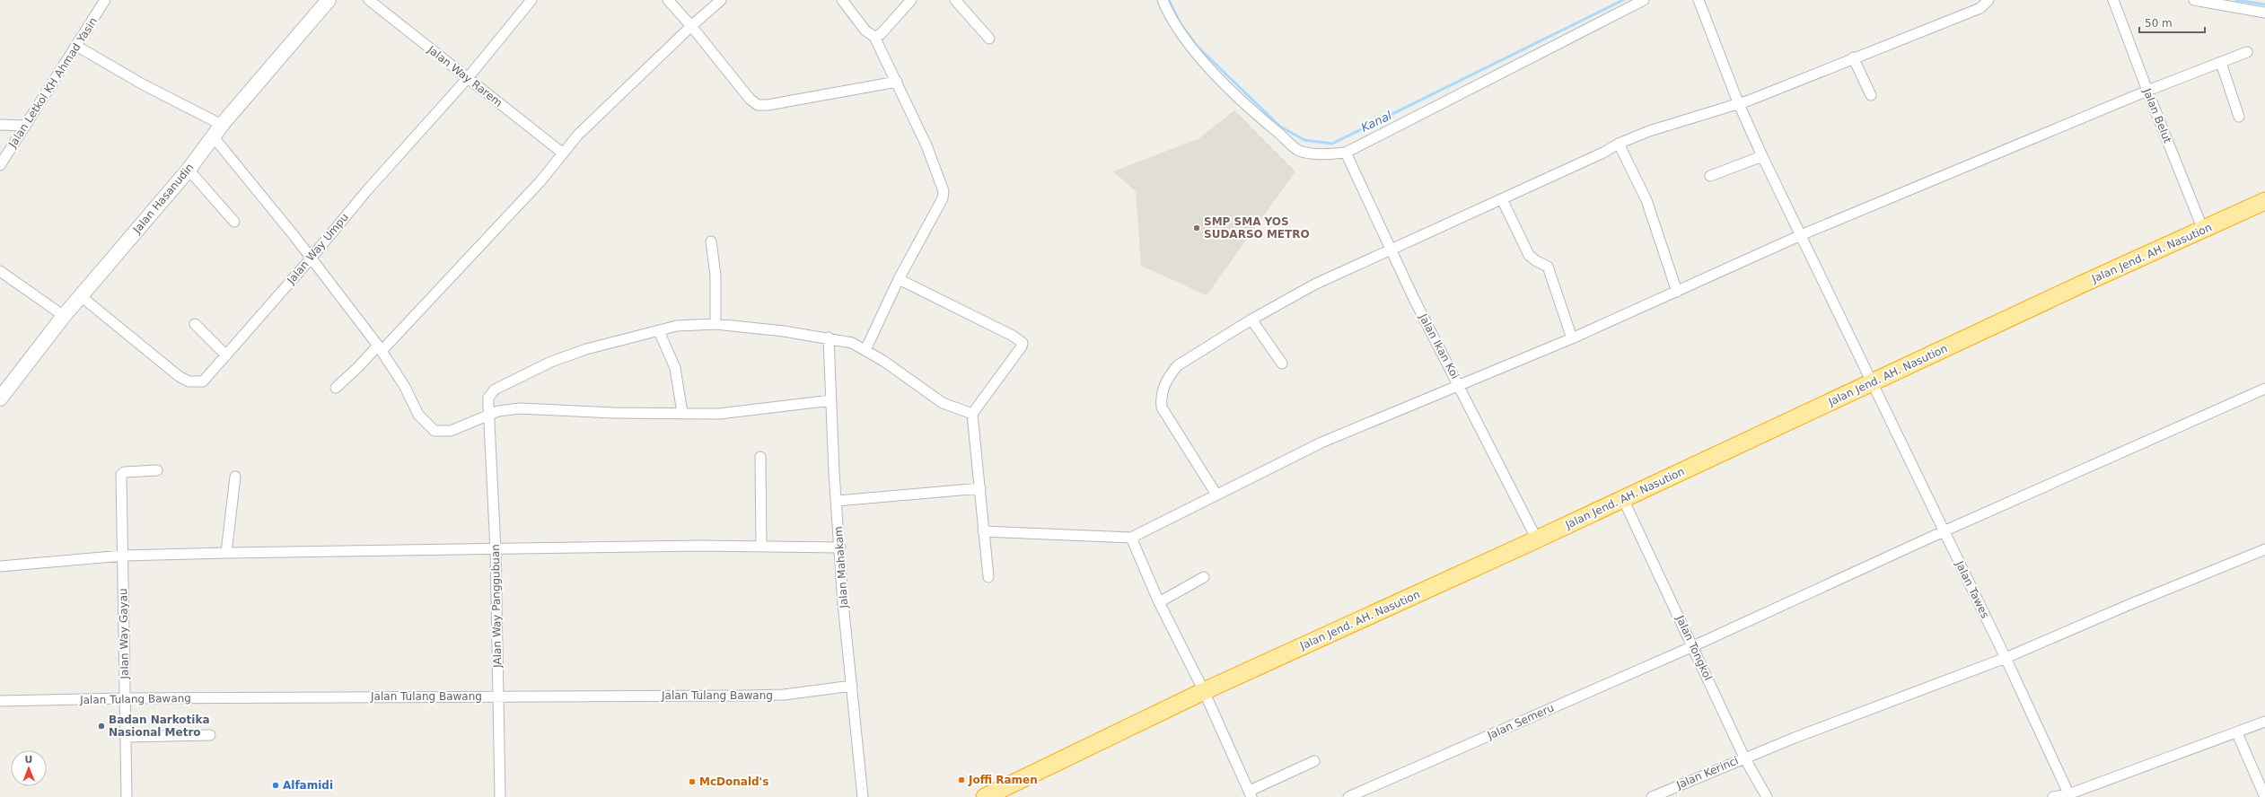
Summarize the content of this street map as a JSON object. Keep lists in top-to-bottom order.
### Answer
{
  "streets": {
    "highway": ["Jalan Jend. AH. Nasution"],
    "main road": ["Jalan Hasanudin"],
    "street": [
      "Jalan Way Rarem",
      "Jalan Letkol KH Ahmad Yasin",
      "Jalan Belut",
      "Jalan Way Umpu",
      "Jalan Ikan Koi",
      "Jalan Mahakam",
      "Jalan Tawes",
      "JAlan Way Panggubuan",
      "Jalan Way Gayau",
      "Jalan Tongkol",
      "Jalan Tulang Bawang",
      "Jalan Semeru",
      "Jalan Kerinci"
    ]
  },
  "crossings": [
    ["Jalan Way Rarem", "Jalan Way Umpu"],
    ["Jalan Belut", "Jalan Jend. AH. Nasution"],
    ["Jalan Hasanudin", "Jalan Way Umpu"],
    ["Jalan Jend. AH. Nasution", "Jalan Ikan Koi"],
    ["Jalan Jend. AH. Nasution", "Jalan Tawes"],
    ["Jalan Jend. AH. Nasution", "Jalan Tongkol"],
    ["Jalan Mahakam", "Jalan Tulang Bawang"],
    ["Jalan Tawes", "Jalan Semeru"],
    ["Jalan Tawes", "Jalan Kerinci"],
    ["JAlan Way Panggubuan", "Jalan Tulang Bawang"],
    ["Jalan Way Gayau", "Jalan Tulang Bawang"],
    ["Jalan Tongkol", "Jalan Semeru"],
    ["Jalan Tongkol", "Jalan Kerinci"]
  ],
  "water": ["Kanal"],
  "places": [
    "SMP SMA YOS SUDARSO METRO",
    "Badan Narkotika Nasional Metro",
    "Joffi Ramen",
    "McDonald's",
    "Alfamidi"
  ],
  "scale_bar": "50 m",
  "north": "top"
}
